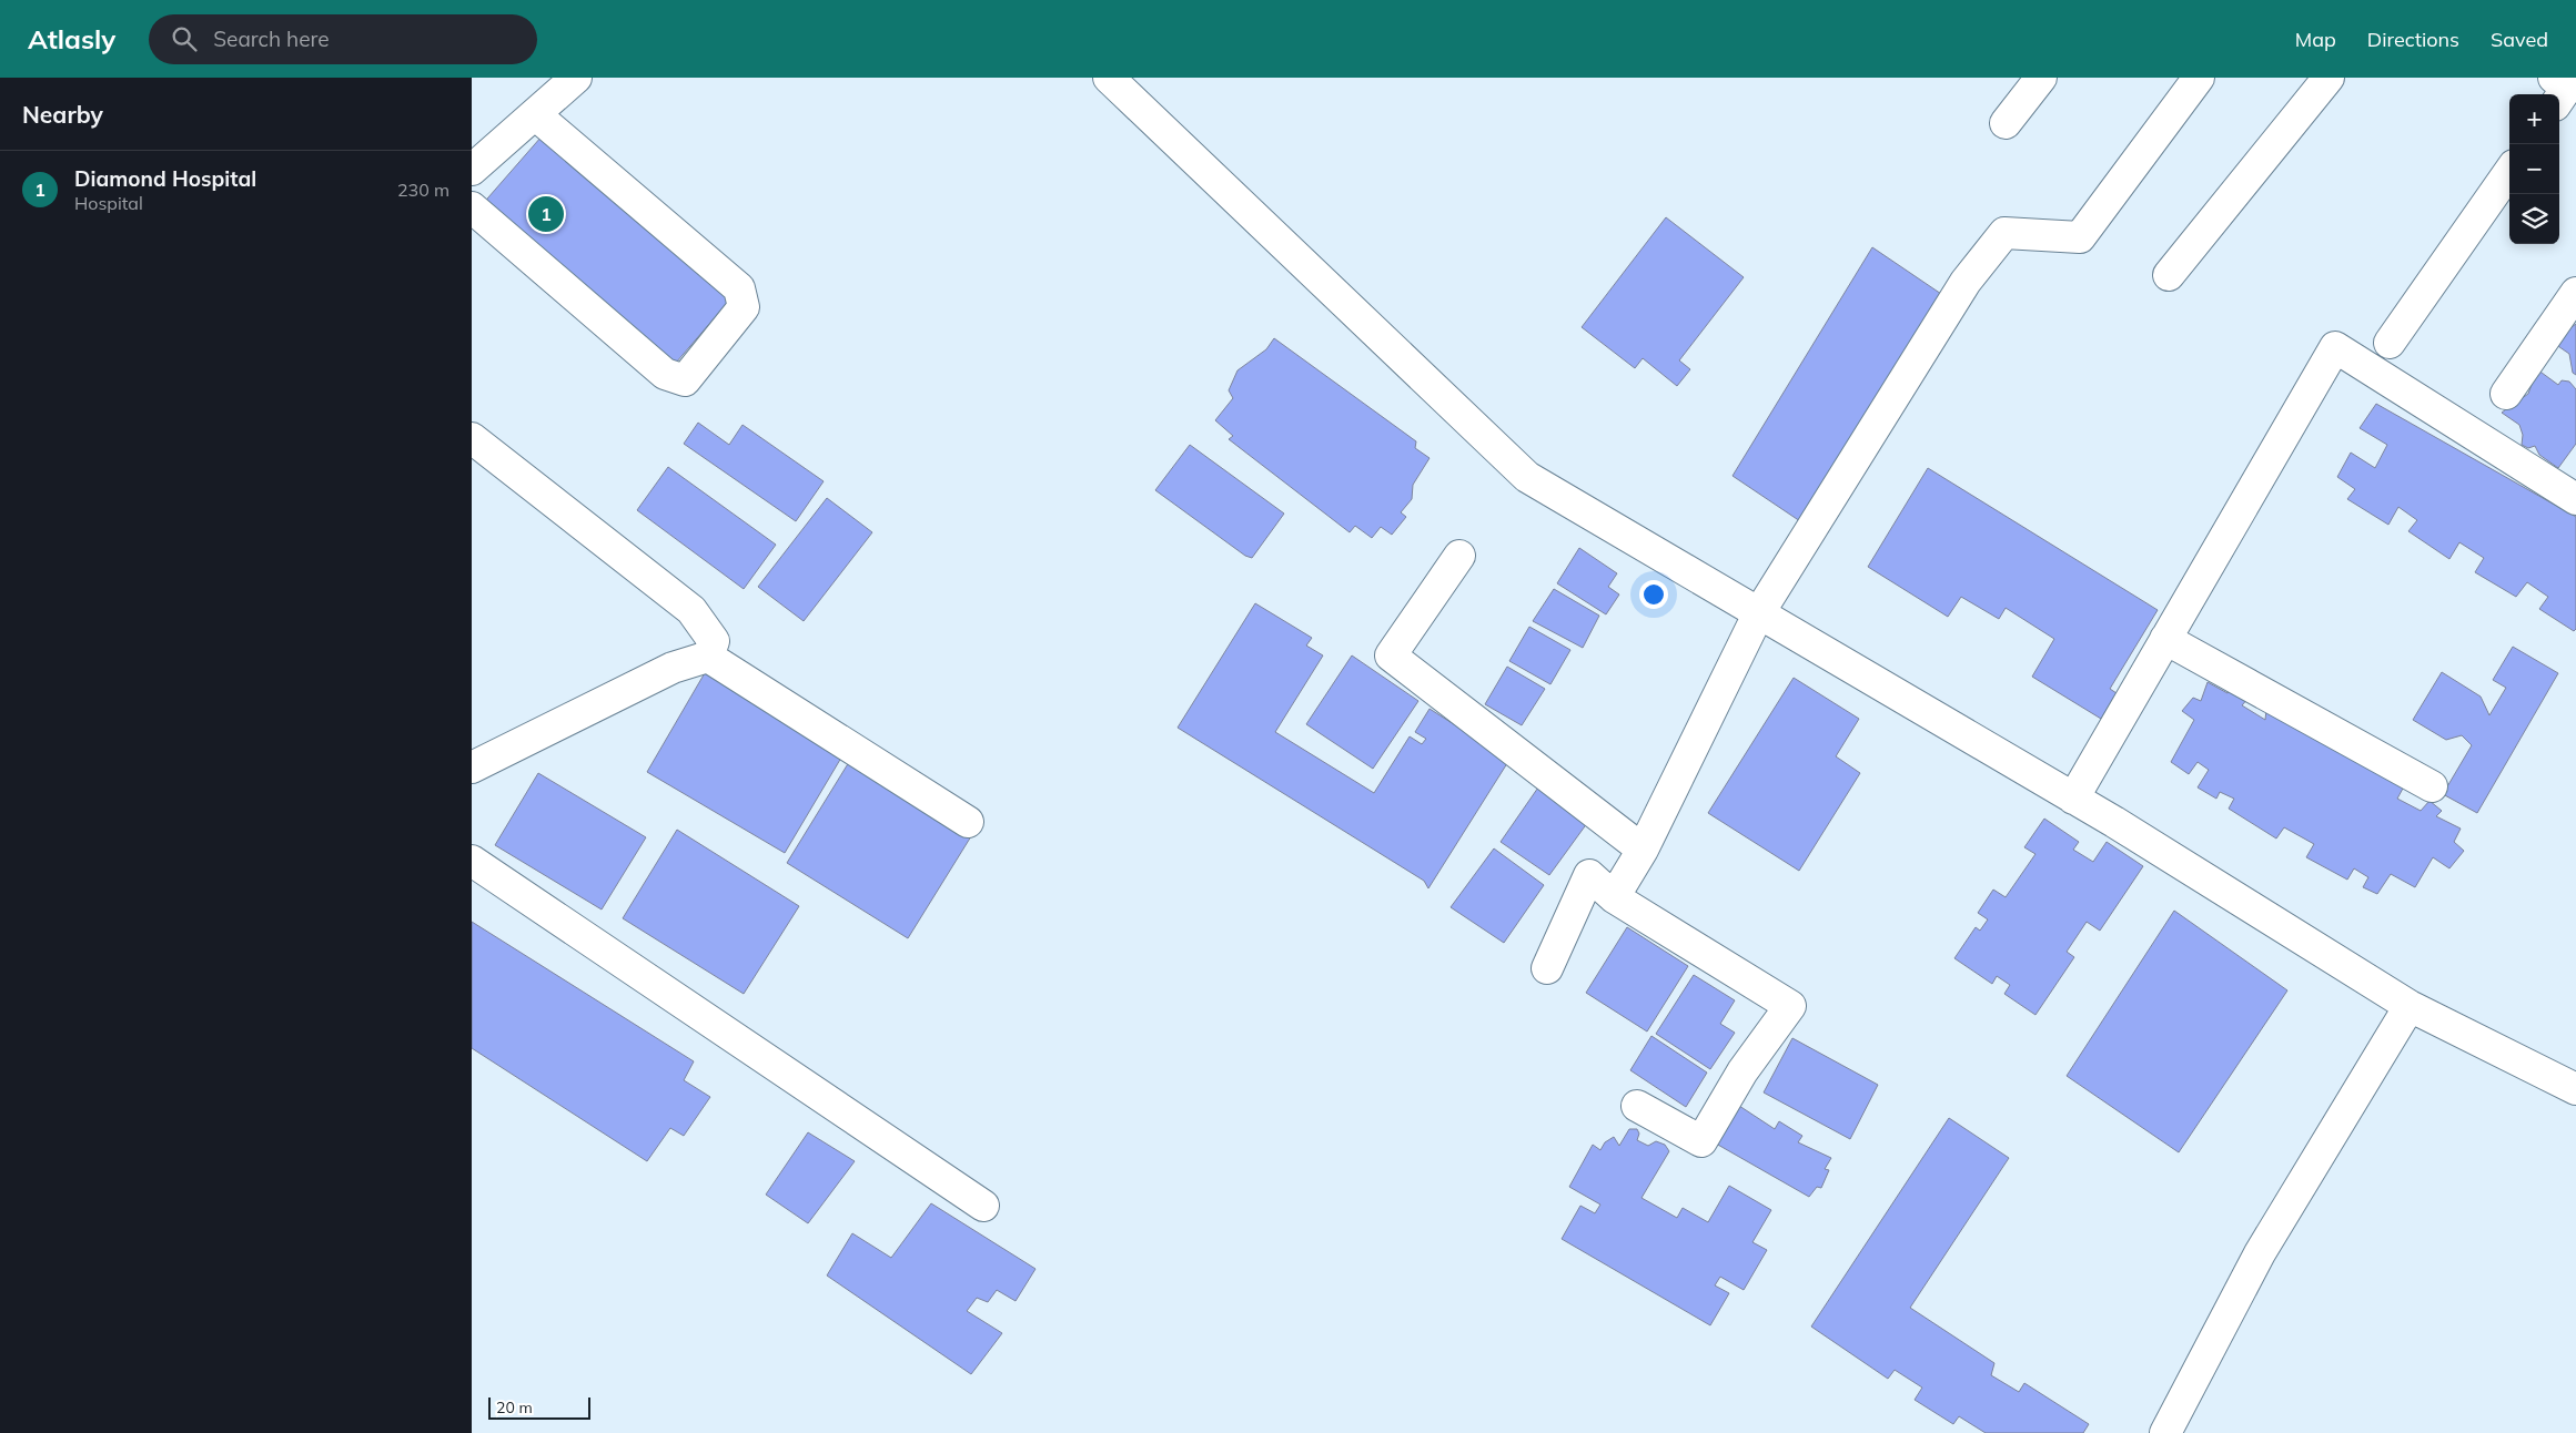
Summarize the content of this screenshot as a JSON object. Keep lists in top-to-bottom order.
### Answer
{
  "scale_bar": "20 m",
  "page": {
    "header": "Atlasly",
    "search": "Search here",
    "nav": ["Map", "Directions", "Saved"],
    "heading": "Nearby",
    "map_buttons": ["+", "−"],
    "list": [
      {
        "mark": "1",
        "name": "Diamond Hospital",
        "note": "Hospital",
        "value": "230 m"
      }
    ],
    "pins": "1",
    "scale": "20 m"
  }
}
